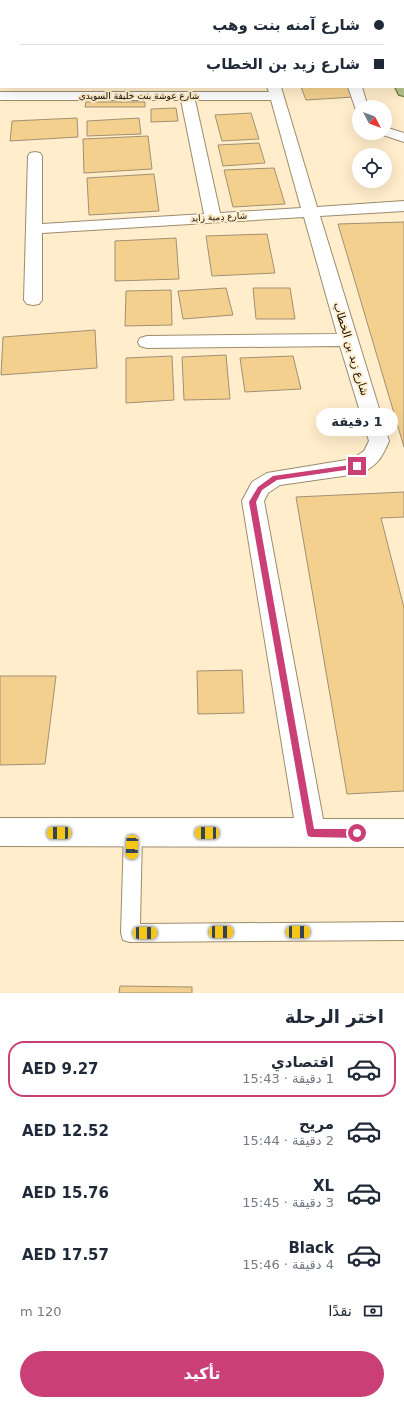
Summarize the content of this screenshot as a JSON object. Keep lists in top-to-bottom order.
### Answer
{
  "streets": {
    "street": ["شارع عوشة بنت خليفة السويدي", "شارع دِمية زايد", "شارع زيد بن الخطاب"]
  },
  "crossings": [
    ["شارع عوشة بنت خليفة السويدي", "شارع زيد بن الخطاب"],
    ["شارع دِمية زايد", "شارع زيد بن الخطاب"]
  ],
  "north": "bottom right",
  "page": {
    "banner": ["شارع آمنه بنت وهب", "شارع زيد بن الخطاب"],
    "bubble": "1 دقيقة",
    "heading": "اختر الرحلة",
    "list": [
      {
        "name": "اقتصادي",
        "note": "1 دقيقة · 15:43",
        "value": "AED 9.27"
      },
      {
        "name": "مريح",
        "note": "2 دقيقة · 15:44",
        "value": "AED 12.52"
      },
      {
        "name": "XL",
        "note": "3 دقيقة · 15:45",
        "value": "AED 15.76"
      },
      {
        "name": "Black",
        "note": "4 دقيقة · 15:46",
        "value": "AED 17.57"
      }
    ],
    "pay": ["نقدًا", "120 m"],
    "buttons": "تأكيد"
  }
}
